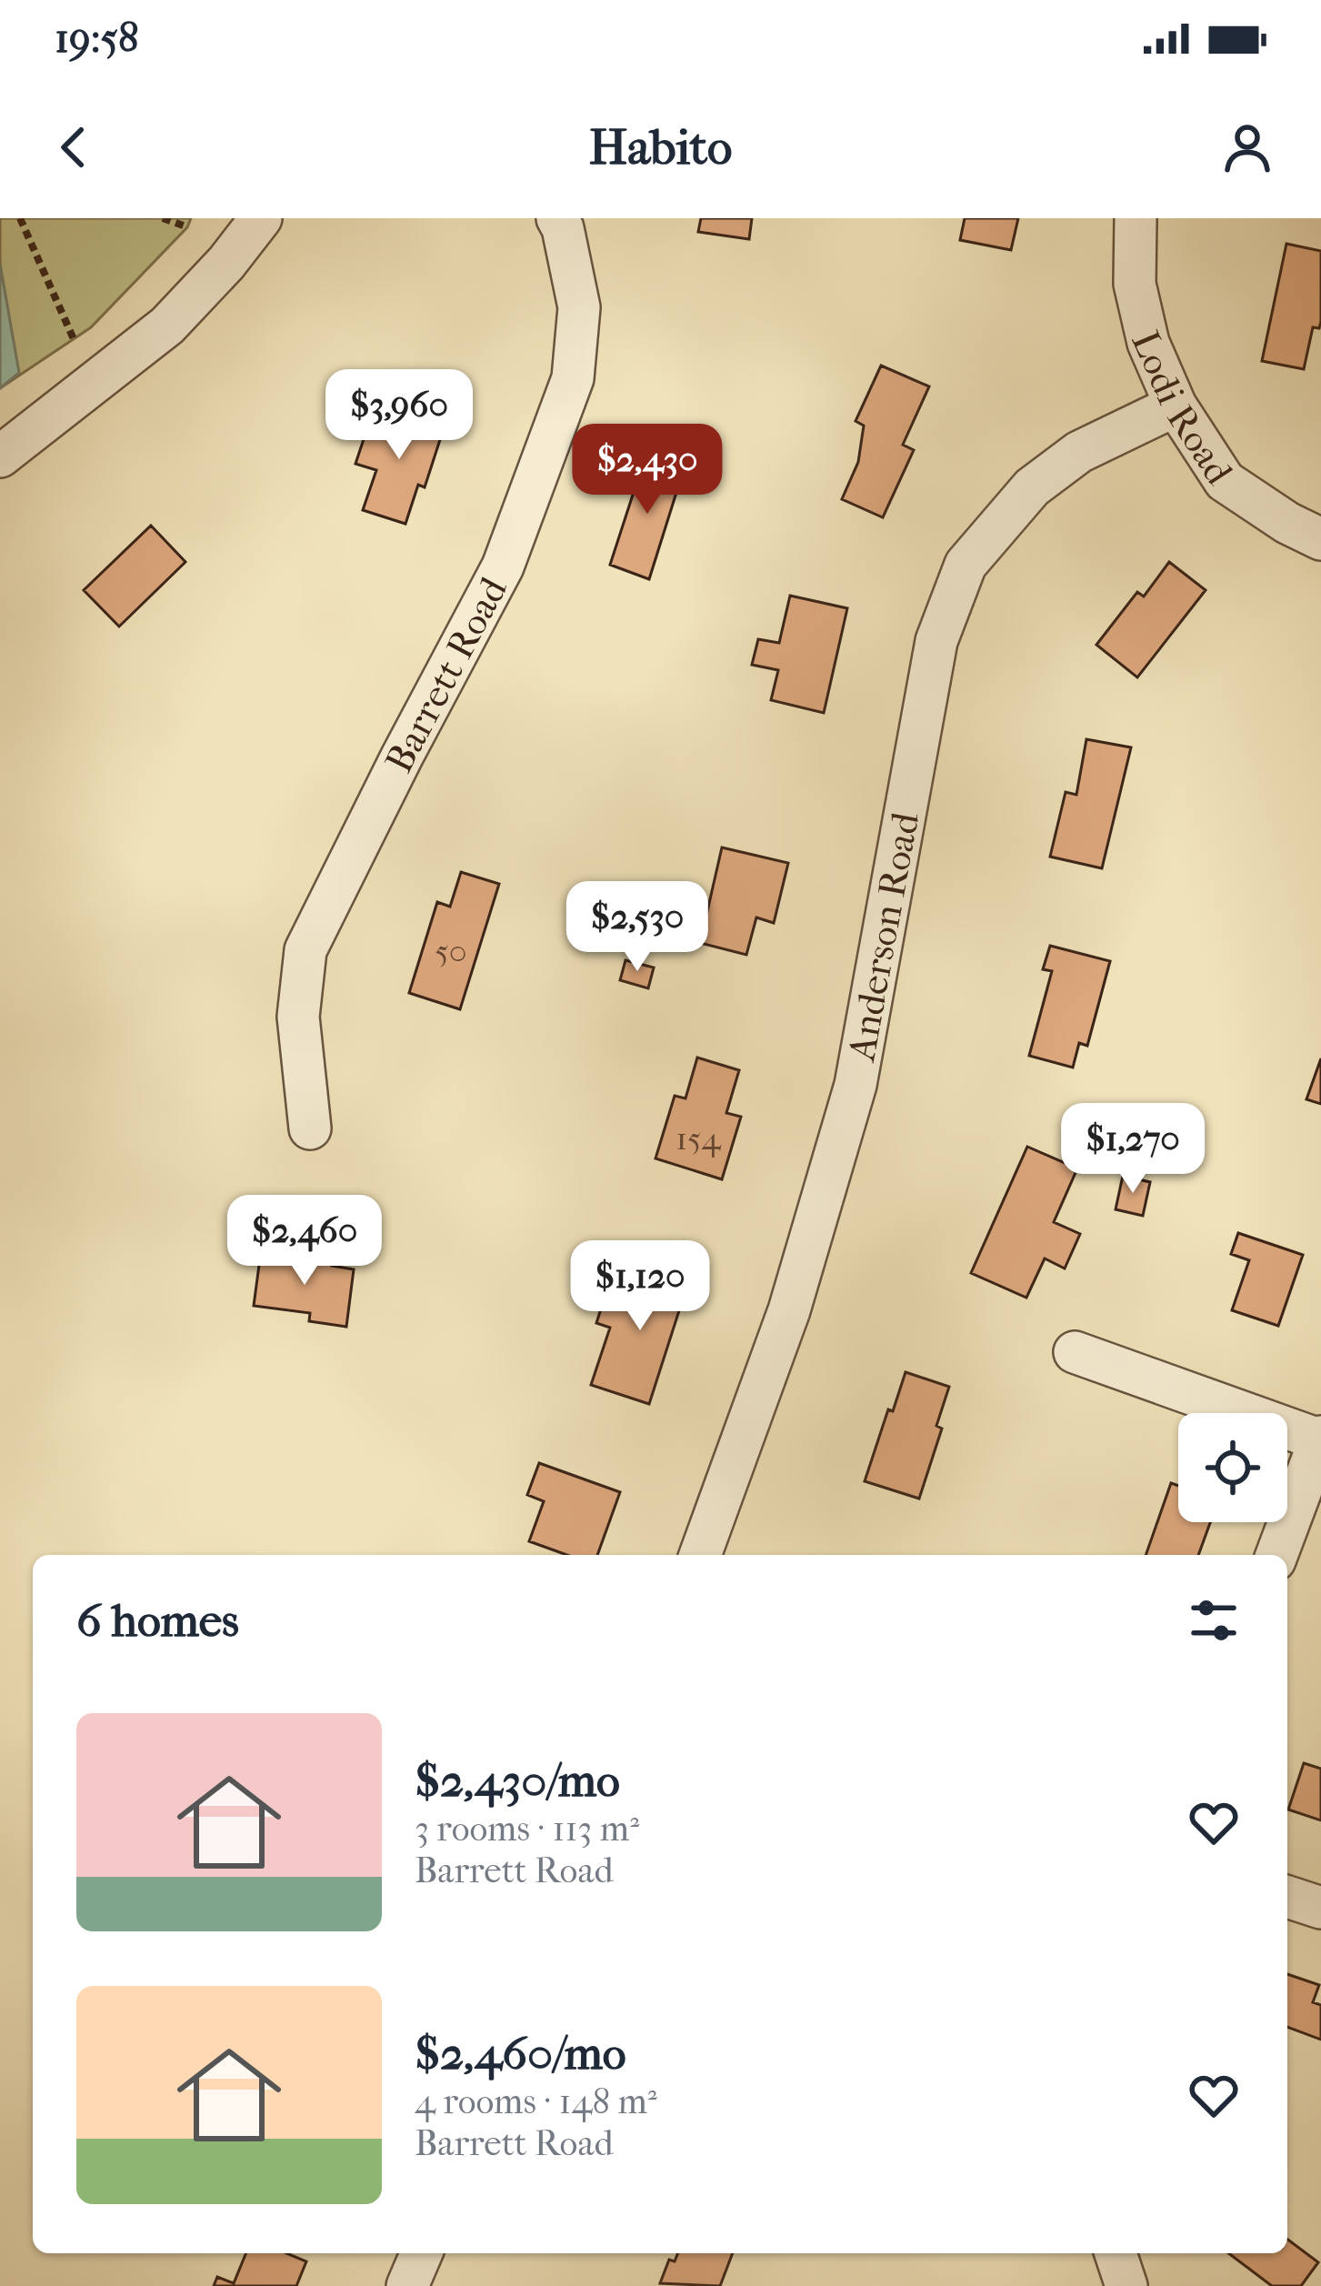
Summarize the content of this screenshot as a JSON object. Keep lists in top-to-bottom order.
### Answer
{
  "streets": {
    "street": ["Lodi Road", "Barrett Road", "Anderson Road"]
  },
  "crossings": [
    ["Lodi Road", "Anderson Road"]
  ],
  "house_numbers": ["50", "154"],
  "page": {
    "status": "19:58",
    "header": "Habito",
    "price": [
      "$3,960",
      "$2,430",
      "$2,530",
      "$1,270",
      "$2,460",
      "$1,120"
    ],
    "heading": "6 homes",
    "list": [
      {
        "name": "$2,430/mo",
        "note": "3 rooms · 113 m² · Barrett Road"
      },
      {
        "name": "$2,460/mo",
        "note": "4 rooms · 148 m² · Barrett Road"
      }
    ]
  }
}
